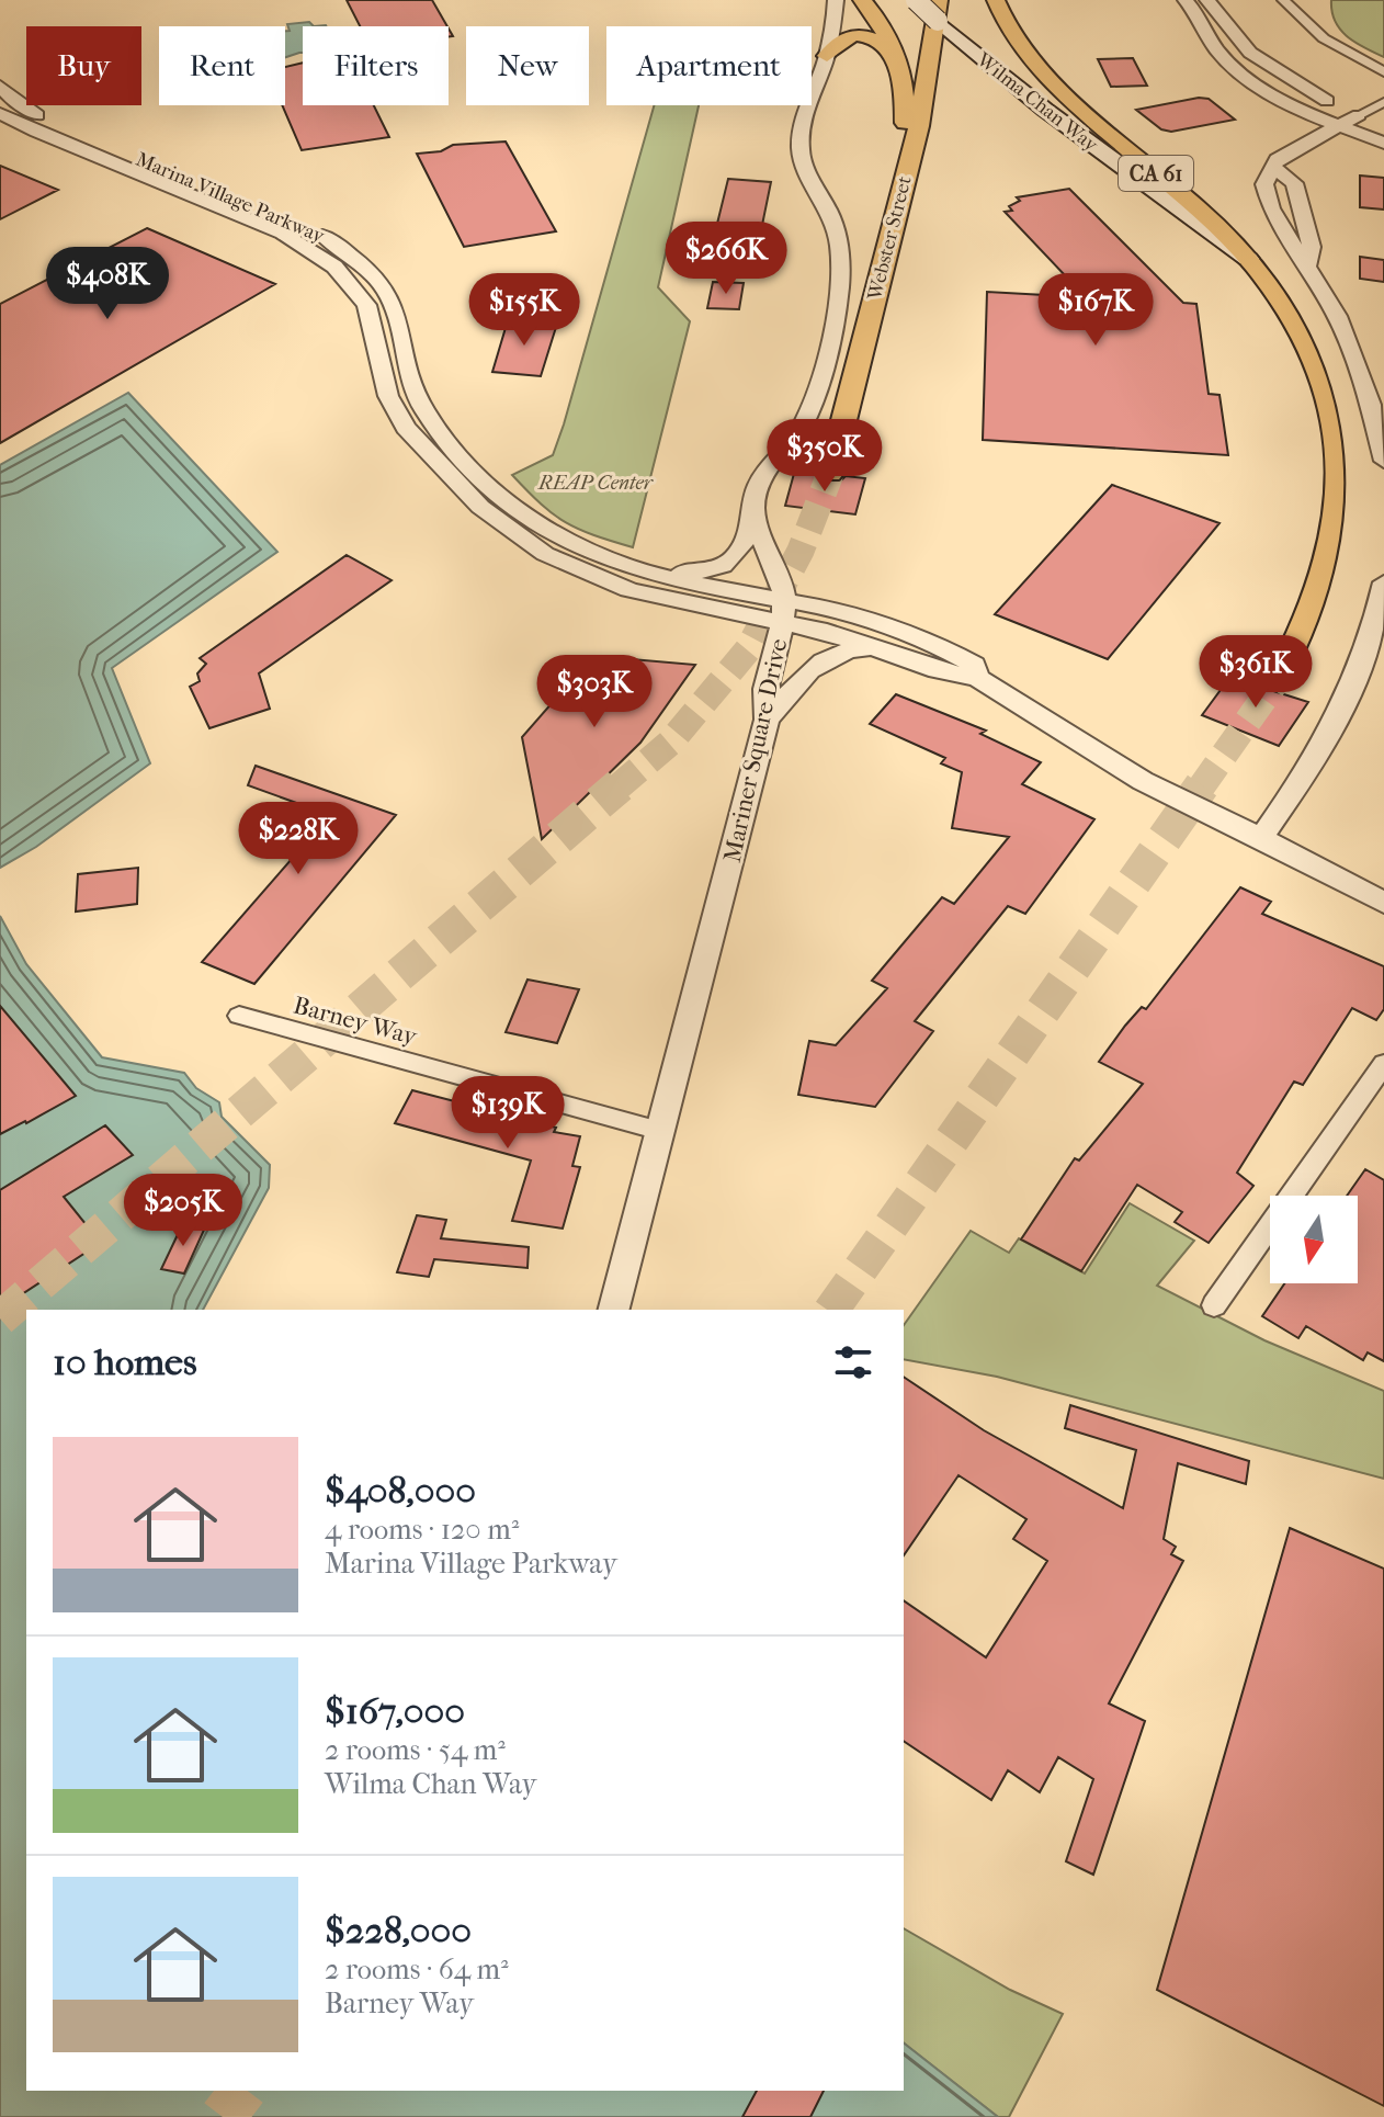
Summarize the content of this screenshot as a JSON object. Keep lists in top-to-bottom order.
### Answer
{
  "streets": {
    "main road": ["Wilma Chan Way", "CA 61", "Webster Street"],
    "street": ["Marina Village Parkway", "Mariner Square Drive", "Barney Way"]
  },
  "crossings": [
    ["Wilma Chan Way", "CA 61"],
    ["Marina Village Parkway", "Mariner Square Drive"],
    ["Mariner Square Drive", "Barney Way"]
  ],
  "parks": ["REAP Center"],
  "north": "bottom",
  "page": {
    "chip": [
      "Buy",
      "Rent",
      "Filters",
      "New",
      "Apartment"
    ],
    "price": [
      "$266K",
      "$408K",
      "$155K",
      "$167K",
      "$350K",
      "$361K",
      "$303K",
      "$228K",
      "$139K",
      "$205K"
    ],
    "heading": "10 homes",
    "list": [
      {
        "name": "$408,000",
        "note": "4 rooms · 120 m² · Marina Village Parkway"
      },
      {
        "name": "$167,000",
        "note": "2 rooms · 54 m² · Wilma Chan Way"
      },
      {
        "name": "$228,000",
        "note": "2 rooms · 64 m² · Barney Way"
      }
    ]
  }
}
